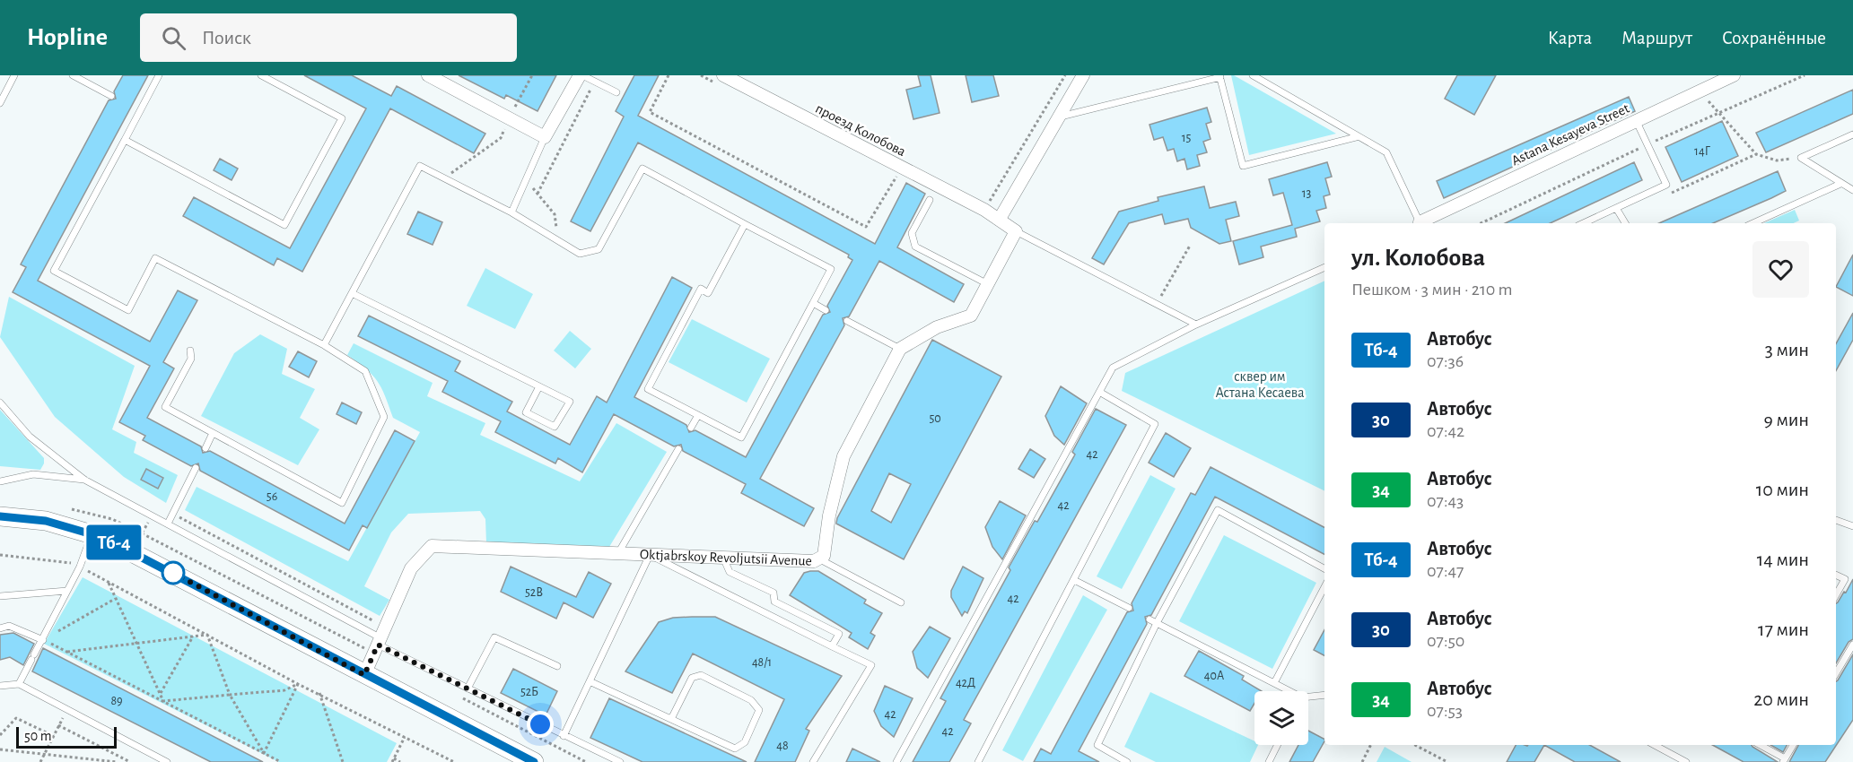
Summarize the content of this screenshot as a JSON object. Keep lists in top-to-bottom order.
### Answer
{
  "streets": {
    "street": ["проезд Колобова", "Astana Kesayeva Street", "Oktjabrskoy Revoljutsii Avenue"]
  },
  "parks": ["сквер им Астана Кесаева"],
  "lines": ["bus line Тб-4"],
  "house_numbers": [
    "15",
    "14Г",
    "13",
    "50",
    "42",
    "56",
    "42",
    "52В",
    "42",
    "48/1",
    "40А",
    "42Д",
    "52Б",
    "89",
    "42",
    "42",
    "48"
  ],
  "scale_bar": "50 m",
  "page": {
    "header": "Hopline",
    "search": "Поиск",
    "nav": ["Карта", "Маршрут", "Сохранённые"],
    "on_map": "Тб-4",
    "heading": ["ул. Колобова", "Пешком · 3 мин · 210 m"],
    "list": [
      {
        "mark": "Тб-4",
        "name": "Автобус",
        "note": "07:36",
        "value": "3 мин"
      },
      {
        "mark": "30",
        "name": "Автобус",
        "note": "07:42",
        "value": "9 мин"
      },
      {
        "mark": "34",
        "name": "Автобус",
        "note": "07:43",
        "value": "10 мин"
      },
      {
        "mark": "Тб-4",
        "name": "Автобус",
        "note": "07:47",
        "value": "14 мин"
      },
      {
        "mark": "30",
        "name": "Автобус",
        "note": "07:50",
        "value": "17 мин"
      },
      {
        "mark": "34",
        "name": "Автобус",
        "note": "07:53",
        "value": "20 мин"
      }
    ],
    "scale": "50 m"
  }
}
